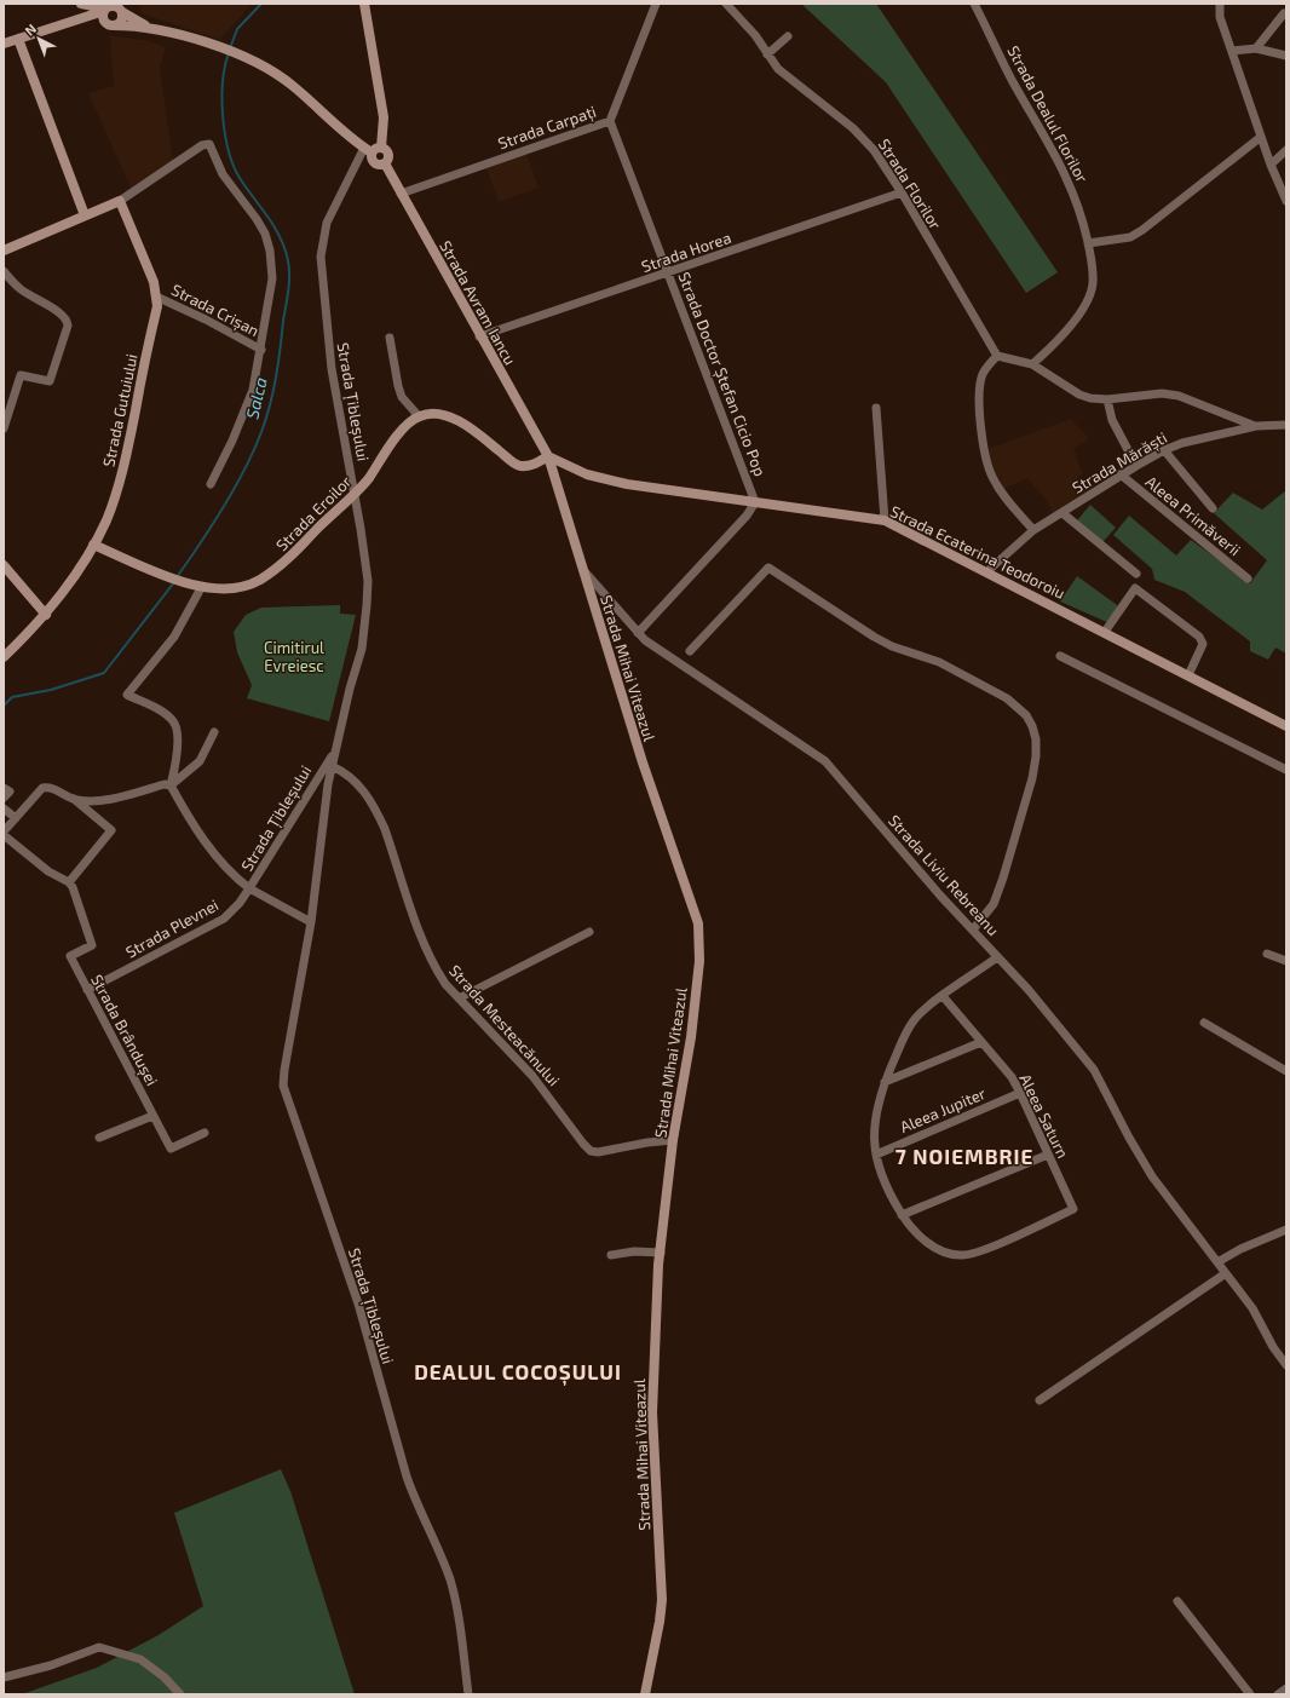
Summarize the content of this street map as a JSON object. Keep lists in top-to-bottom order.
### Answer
{
  "streets": {
    "main road": [
      "Strada Avram Iancu",
      "Strada Gutuiului",
      "Strada Eroilor",
      "Strada Ecaterina Teodoroiu",
      "Strada Mihai Viteazul"
    ],
    "street": [
      "Strada Dealul Florilor",
      "Strada Carpați",
      "Strada Florilor",
      "Strada Horea",
      "Strada Crișan",
      "Strada Doctor Ștefan Cicio Pop",
      "Strada Țibleșului",
      "Strada Mărăști",
      "Aleea Primăverii",
      "Strada Liviu Rebreanu",
      "Strada Plevnei",
      "Strada Mesteacănului",
      "Strada Brândușei",
      "Aleea Jupiter",
      "Aleea Saturn"
    ]
  },
  "crossings": [
    ["Strada Carpați", "Strada Avram Iancu"],
    ["Strada Carpați", "Strada Doctor Ștefan Cicio Pop"],
    ["Strada Florilor", "Strada Horea"],
    ["Strada Horea", "Strada Avram Iancu"],
    ["Strada Horea", "Strada Doctor Ștefan Cicio Pop"],
    ["Strada Avram Iancu", "Strada Ecaterina Teodoroiu"],
    ["Strada Avram Iancu", "Strada Mihai Viteazul"],
    ["Strada Crișan", "Strada Gutuiului"],
    ["Strada Doctor Ștefan Cicio Pop", "Strada Ecaterina Teodoroiu"],
    ["Strada Țibleșului", "Strada Eroilor"],
    ["Strada Țibleșului", "Strada Plevnei"],
    ["Strada Țibleșului", "Strada Mesteacănului"],
    ["Strada Gutuiului", "Strada Eroilor"],
    ["Strada Mărăști", "Aleea Primăverii"],
    ["Strada Mărăști", "Strada Ecaterina Teodoroiu"],
    ["Strada Ecaterina Teodoroiu", "Strada Mihai Viteazul"],
    ["Strada Mihai Viteazul", "Strada Liviu Rebreanu"],
    ["Strada Mihai Viteazul", "Strada Mesteacănului"],
    ["Strada Plevnei", "Strada Brândușei"],
    ["Aleea Jupiter", "Aleea Saturn"]
  ],
  "districts": ["7 NOIEMBRIE", "DEALUL COCOȘULUI"],
  "water": ["Salca"],
  "parks": ["Cimitirul Evreiesc"],
  "north": "top left"
}
